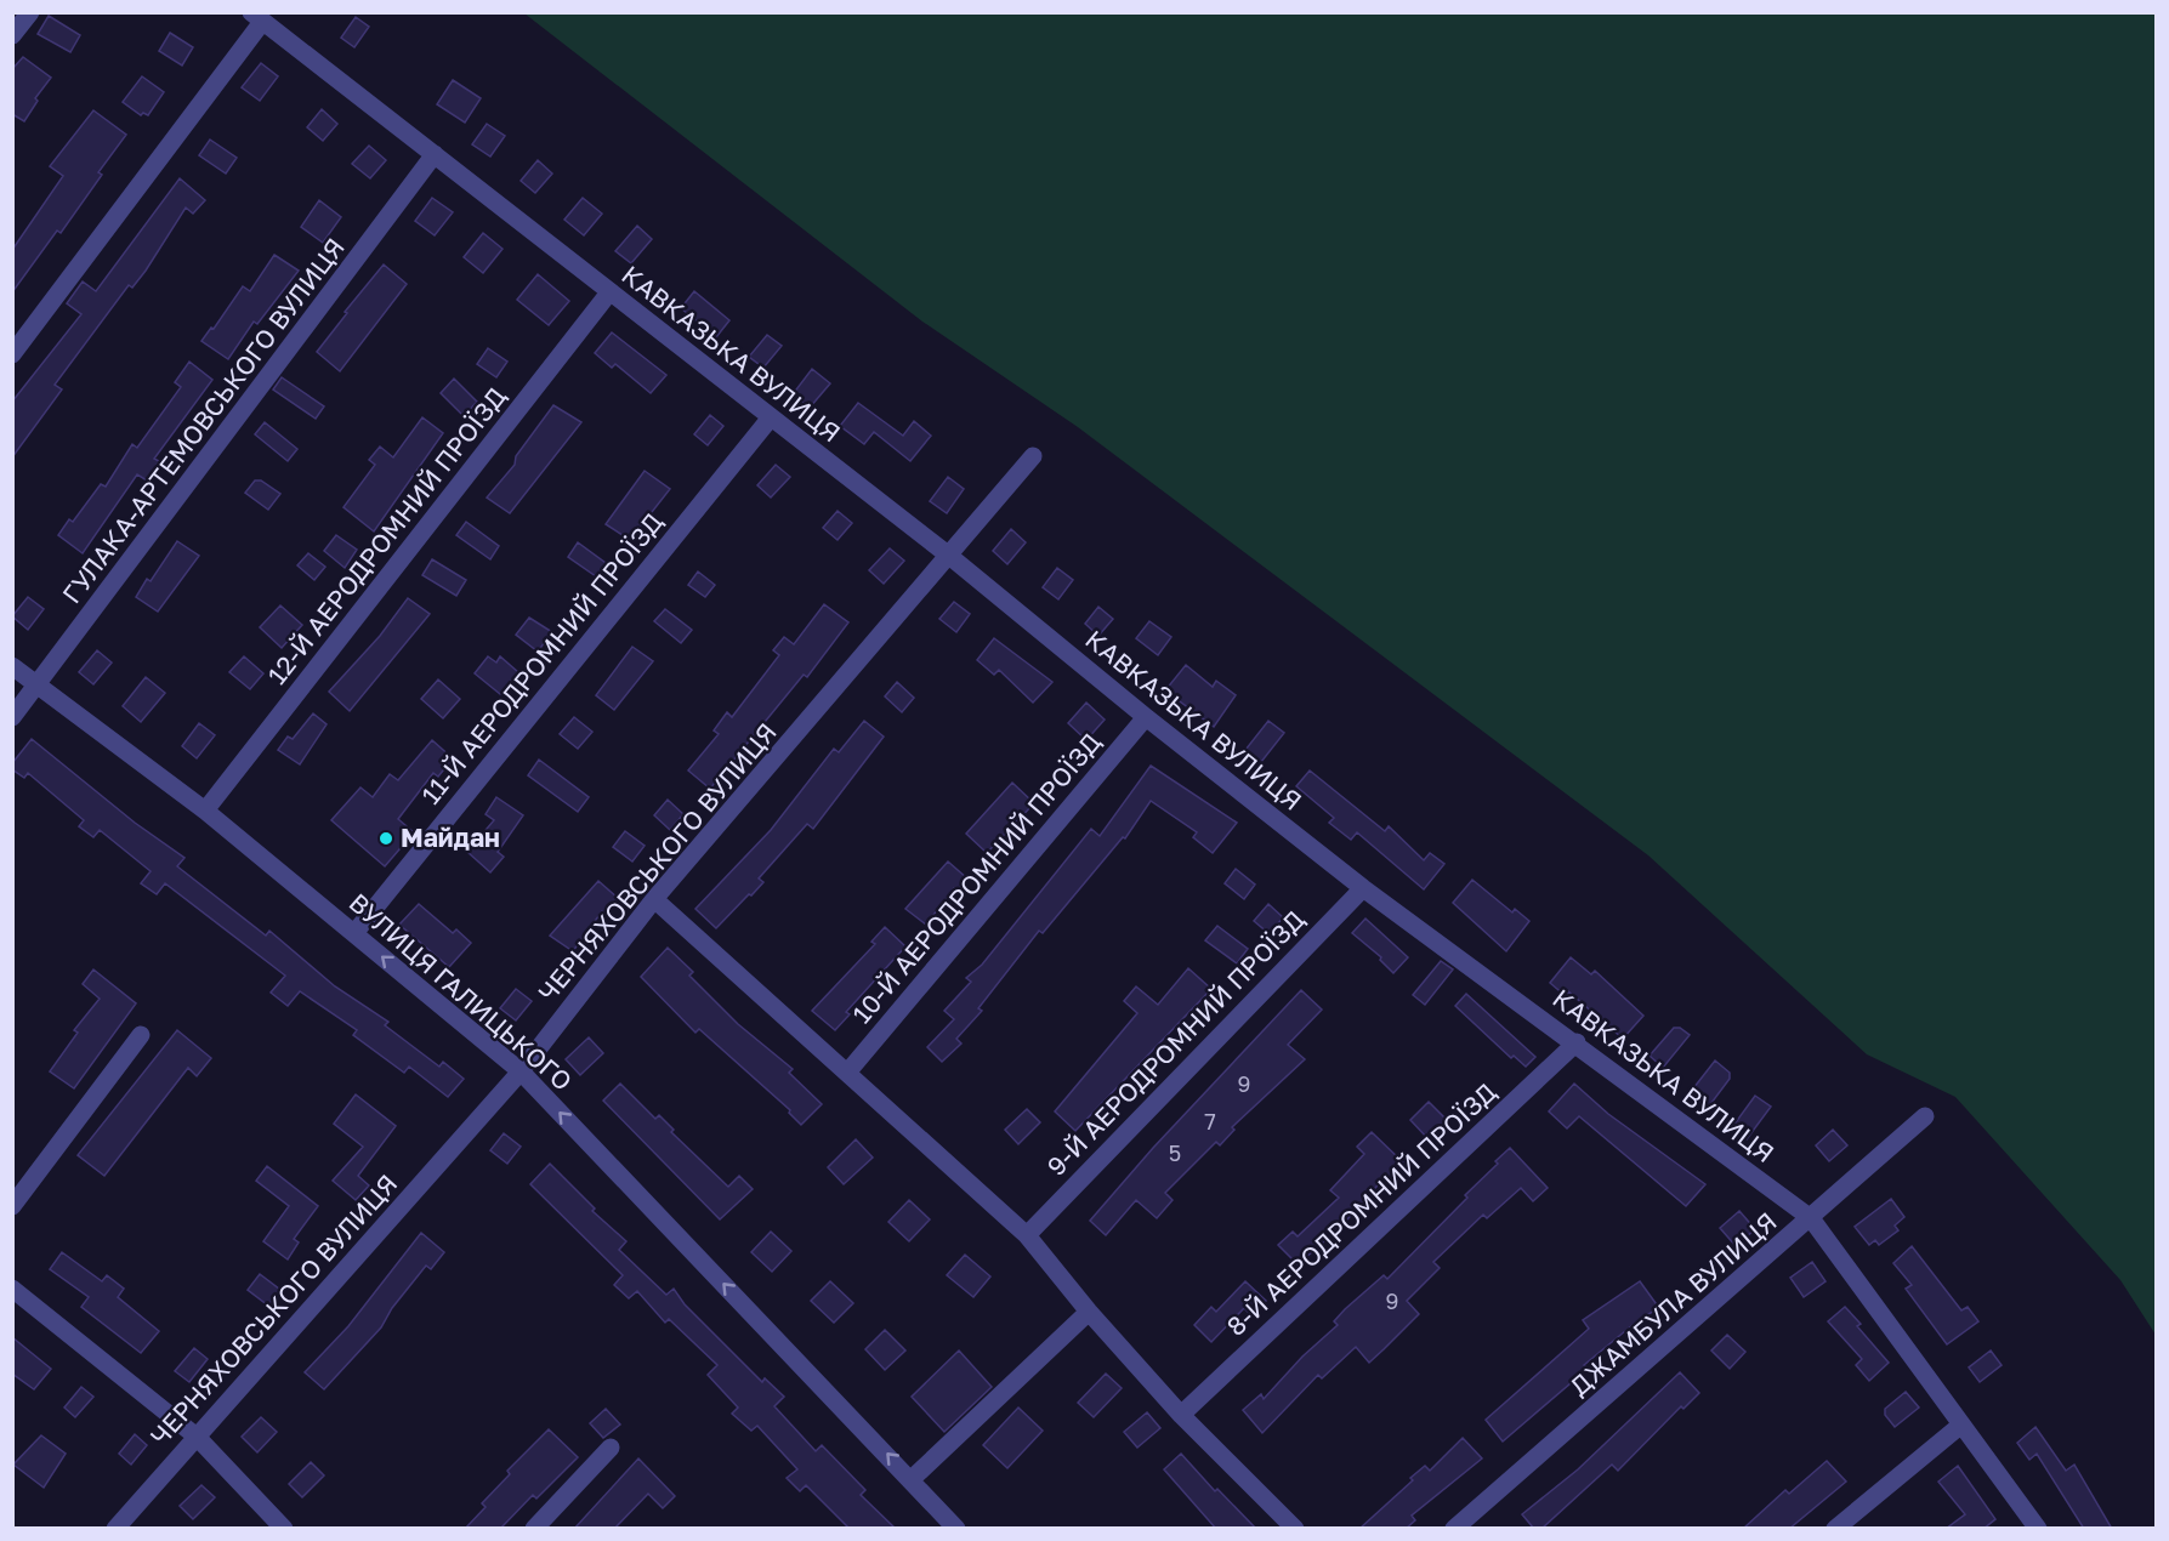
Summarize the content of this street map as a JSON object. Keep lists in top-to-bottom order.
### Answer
{
  "streets": {
    "street": [
      "КАВКАЗЬКА ВУЛИЦЯ",
      "ГУЛАКА-АРТЕМОВСЬКОГО ВУЛИЦЯ",
      "12-Й АЕРОДРОМНИЙ ПРОЇЗД",
      "11-Й АЕРОДРОМНИЙ ПРОЇЗД",
      "ЧЕРНЯХОВСЬКОГО ВУЛИЦЯ",
      "10-Й АЕРОДРОМНИЙ ПРОЇЗД",
      "ВУЛИЦЯ ГАЛИЦЬКОГО",
      "9-Й АЕРОДРОМНИЙ ПРОЇЗД",
      "8-Й АЕРОДРОМНИЙ ПРОЇЗД",
      "ДЖАМБУЛА ВУЛИЦЯ"
    ]
  },
  "crossings": [
    ["КАВКАЗЬКА ВУЛИЦЯ", "ГУЛАКА-АРТЕМОВСЬКОГО ВУЛИЦЯ"],
    ["КАВКАЗЬКА ВУЛИЦЯ", "12-Й АЕРОДРОМНИЙ ПРОЇЗД"],
    ["КАВКАЗЬКА ВУЛИЦЯ", "11-Й АЕРОДРОМНИЙ ПРОЇЗД"],
    ["КАВКАЗЬКА ВУЛИЦЯ", "ЧЕРНЯХОВСЬКОГО ВУЛИЦЯ"],
    ["КАВКАЗЬКА ВУЛИЦЯ", "10-Й АЕРОДРОМНИЙ ПРОЇЗД"],
    ["КАВКАЗЬКА ВУЛИЦЯ", "9-Й АЕРОДРОМНИЙ ПРОЇЗД"],
    ["КАВКАЗЬКА ВУЛИЦЯ", "8-Й АЕРОДРОМНИЙ ПРОЇЗД"],
    ["КАВКАЗЬКА ВУЛИЦЯ", "ДЖАМБУЛА ВУЛИЦЯ"],
    ["ГУЛАКА-АРТЕМОВСЬКОГО ВУЛИЦЯ", "ВУЛИЦЯ ГАЛИЦЬКОГО"],
    ["12-Й АЕРОДРОМНИЙ ПРОЇЗД", "ВУЛИЦЯ ГАЛИЦЬКОГО"],
    ["11-Й АЕРОДРОМНИЙ ПРОЇЗД", "ВУЛИЦЯ ГАЛИЦЬКОГО"],
    ["ЧЕРНЯХОВСЬКОГО ВУЛИЦЯ", "ВУЛИЦЯ ГАЛИЦЬКОГО"]
  ],
  "one_way": ["ВУЛИЦЯ ГАЛИЦЬКОГО"],
  "places": ["Майдан"],
  "house_numbers": [
    "9",
    "7",
    "5",
    "9"
  ]
}
